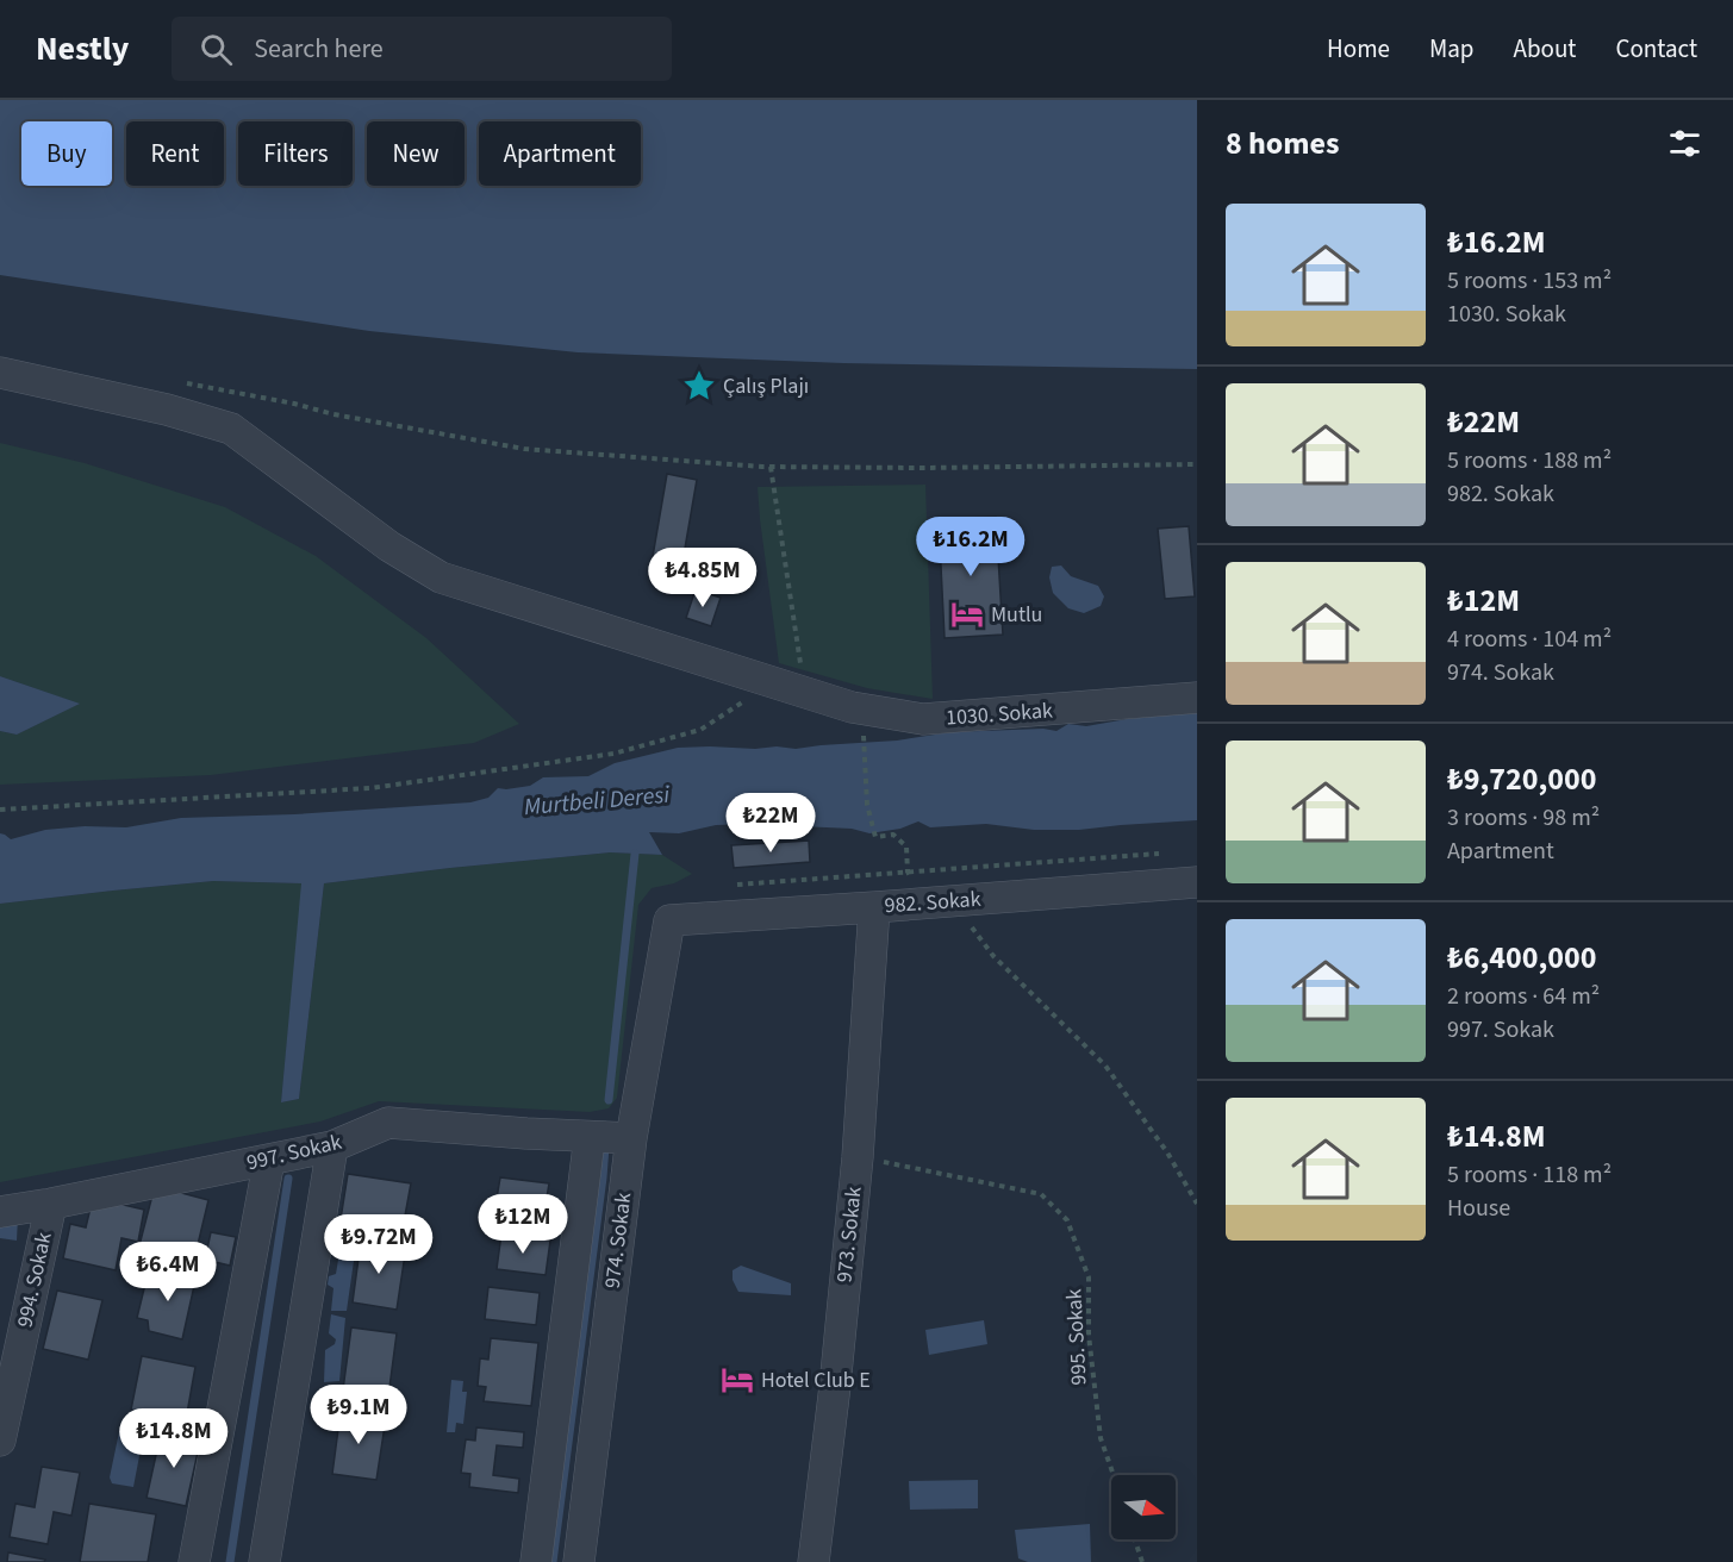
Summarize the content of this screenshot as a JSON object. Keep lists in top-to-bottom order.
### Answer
{
  "streets": {
    "street": [
      "1030. Sokak",
      "982. Sokak",
      "997. Sokak",
      "973. Sokak",
      "974. Sokak",
      "994. Sokak"
    ],
    "path": ["995. Sokak"]
  },
  "crossings": [
    ["982. Sokak", "973. Sokak"],
    ["982. Sokak", "974. Sokak"],
    ["997. Sokak", "974. Sokak"],
    ["997. Sokak", "994. Sokak"],
    ["973. Sokak", "995. Sokak"]
  ],
  "water": ["Murtbeli Deresi"],
  "places": {
    "place": ["Çalış Plajı"],
    "hotel": ["Mutlu", "Hotel Club E"]
  },
  "north": "right",
  "page": {
    "header": "Nestly",
    "search": "Search here",
    "nav": [
      "Home",
      "Map",
      "About",
      "Contact"
    ],
    "heading": "8 homes",
    "chip": [
      "Buy",
      "Rent",
      "Filters",
      "New",
      "Apartment"
    ],
    "list": [
      {
        "name": "₺16.2M",
        "note": "5 rooms · 153 m² · 1030. Sokak"
      },
      {
        "name": "₺22M",
        "note": "5 rooms · 188 m² · 982. Sokak"
      },
      {
        "name": "₺12M",
        "note": "4 rooms · 104 m² · 974. Sokak"
      },
      {
        "name": "₺9,720,000",
        "note": "3 rooms · 98 m² · Apartment"
      },
      {
        "name": "₺6,400,000",
        "note": "2 rooms · 64 m² · 997. Sokak"
      },
      {
        "name": "₺14.8M",
        "note": "5 rooms · 118 m² · House"
      }
    ],
    "price": [
      "₺16.2M",
      "₺4.85M",
      "₺22M",
      "₺12M",
      "₺9.72M",
      "₺6.4M",
      "₺9.1M",
      "₺14.8M"
    ]
  }
}
